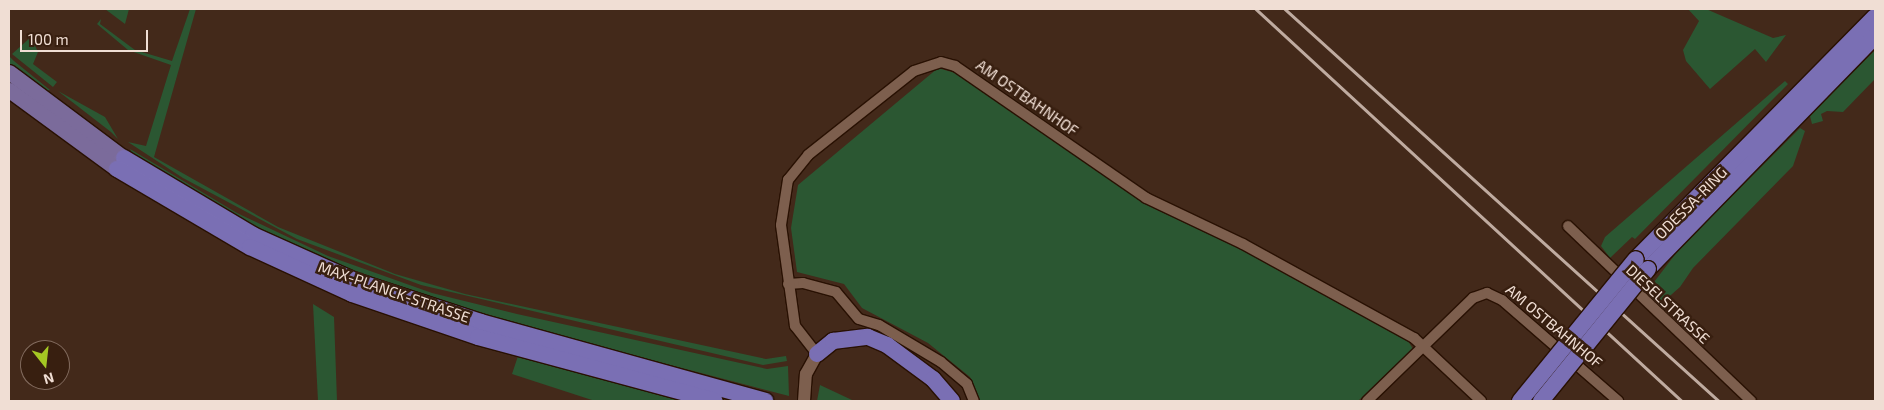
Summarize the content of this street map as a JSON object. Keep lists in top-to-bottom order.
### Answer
{
  "streets": {
    "highway": ["ODESSA-RING", "MAX-PLANCK-STRASSE"],
    "street": ["AM OSTBAHNHOF", "DIESELSTRASSE"]
  },
  "scale_bar": "100 m",
  "north": "bottom"
}
